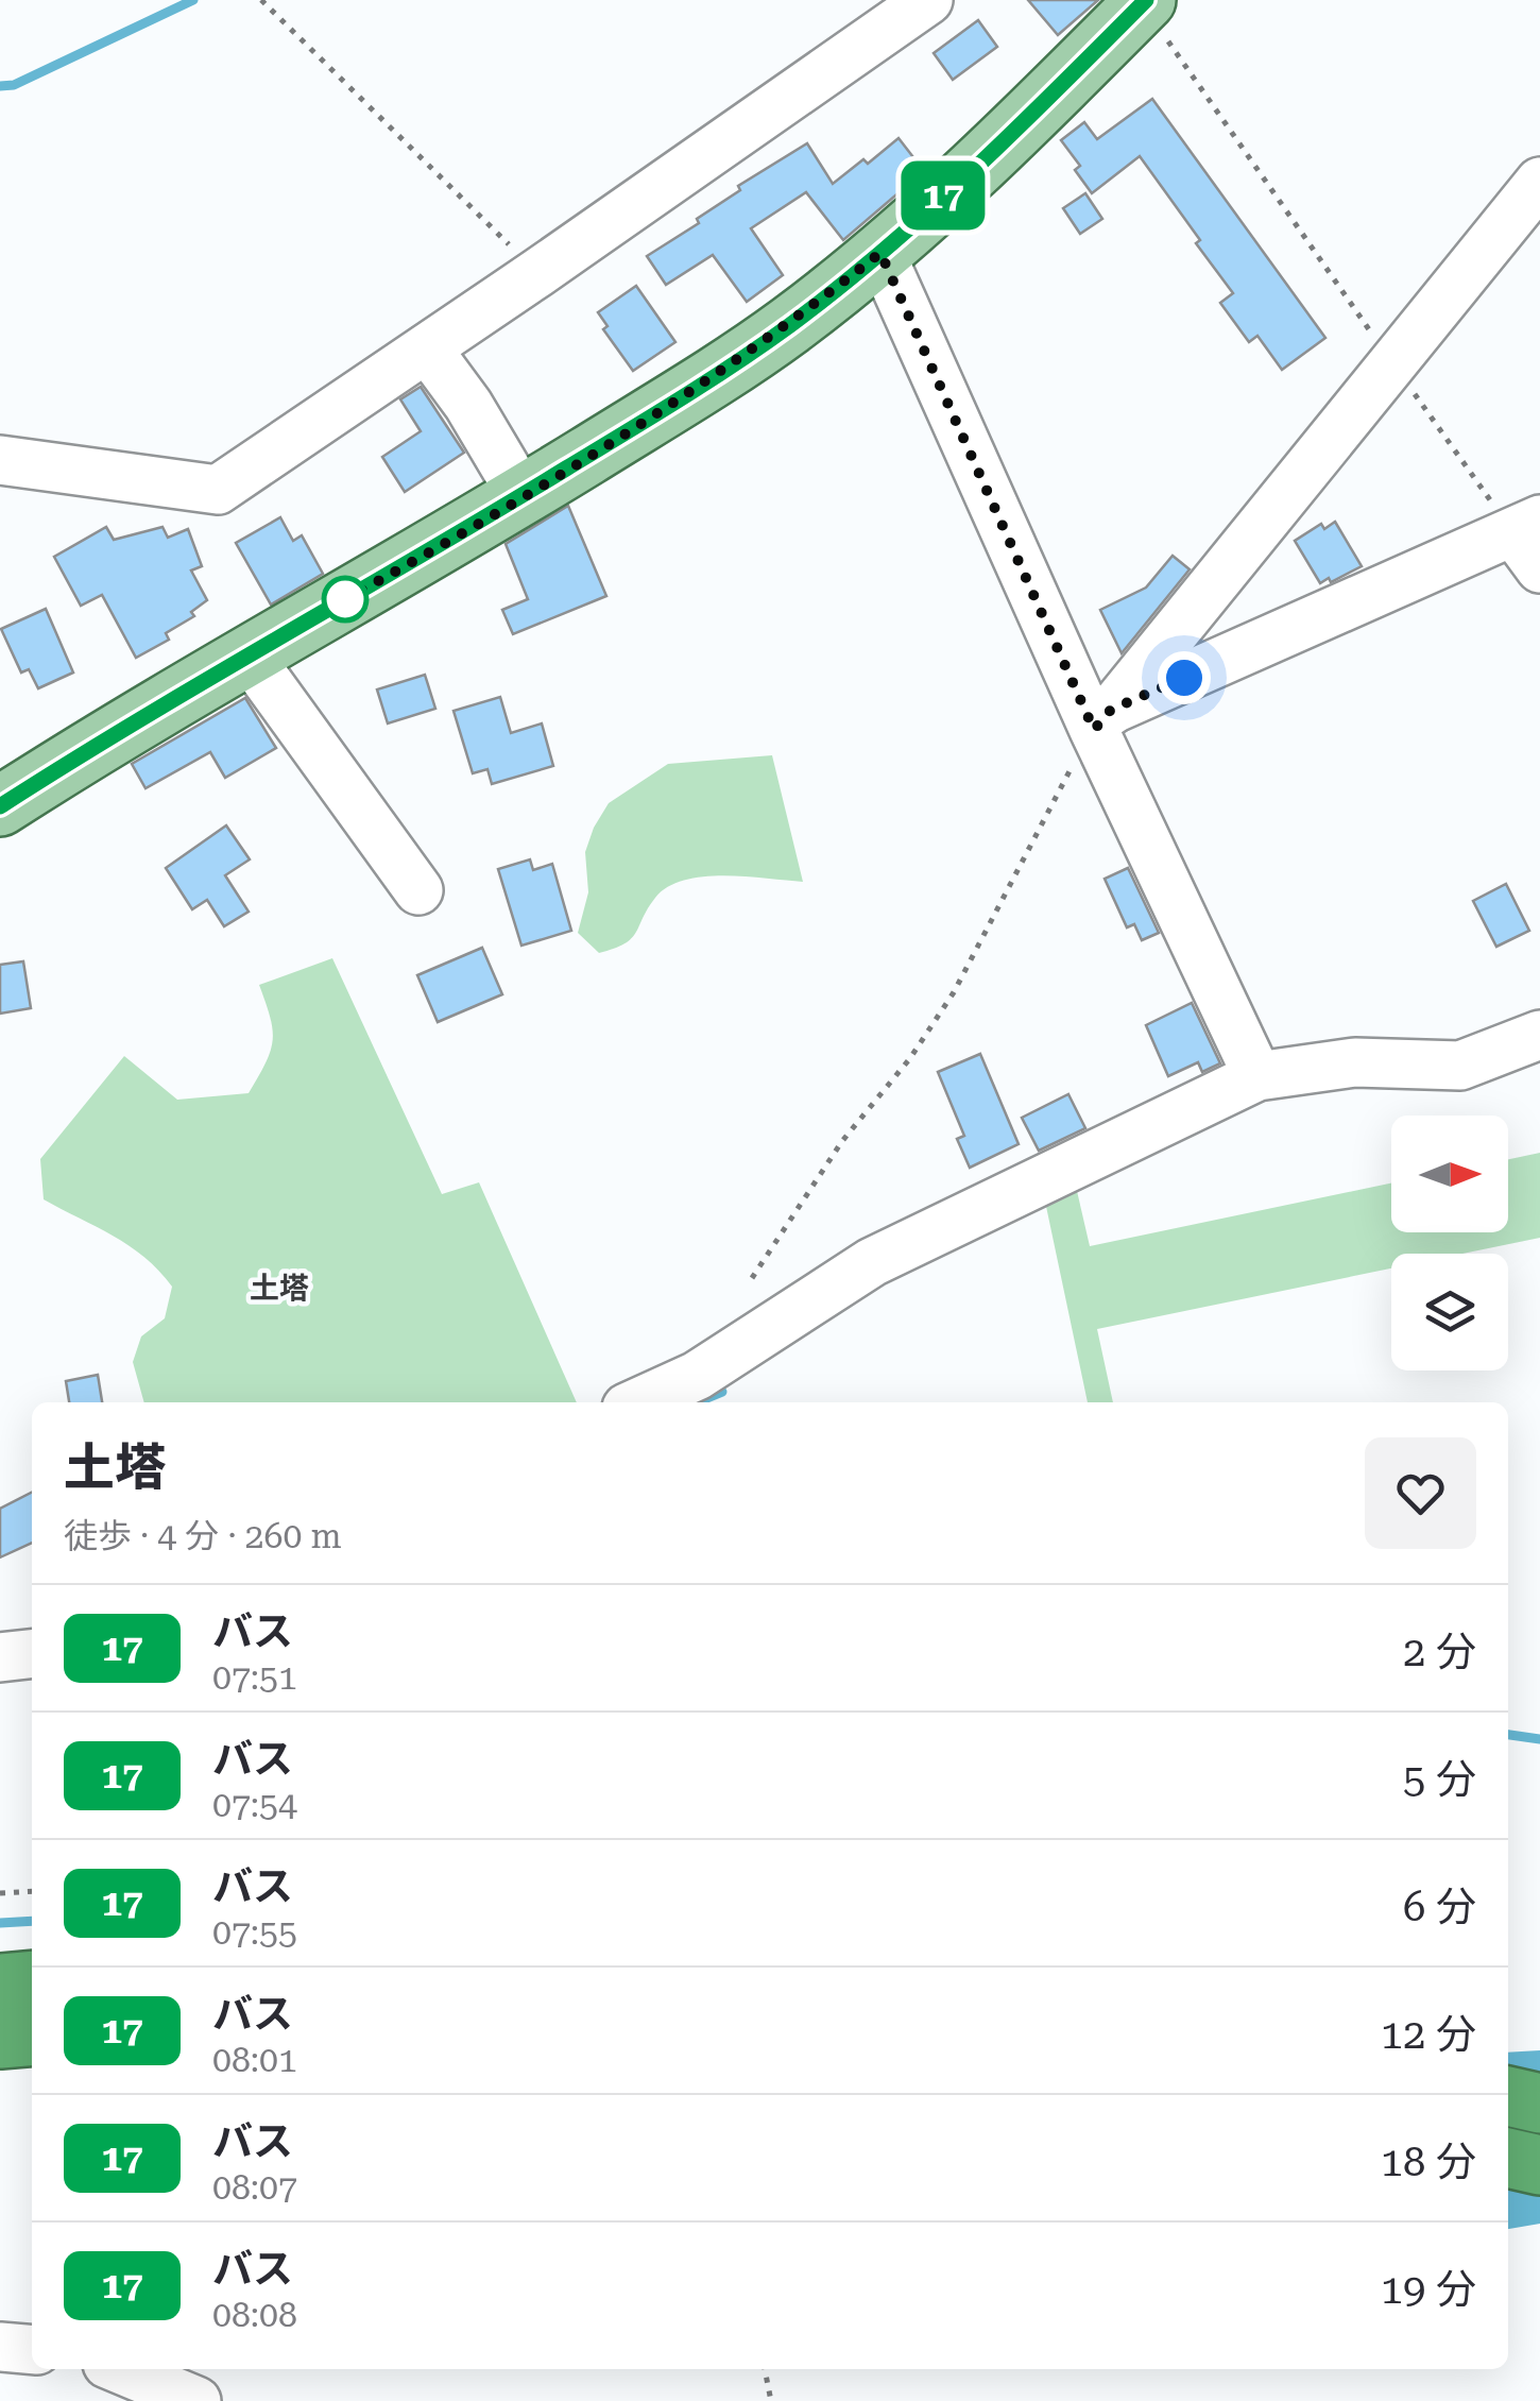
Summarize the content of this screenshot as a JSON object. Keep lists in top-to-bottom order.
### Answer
{
  "districts": ["土塔"],
  "lines": ["bus line 17"],
  "north": "right",
  "page": {
    "on_map": "17",
    "heading": ["土塔", "徒歩 · 4 分 · 260 m"],
    "list": [
      {
        "mark": "17",
        "name": "バス",
        "note": "07:51",
        "value": "2 分"
      },
      {
        "mark": "17",
        "name": "バス",
        "note": "07:54",
        "value": "5 分"
      },
      {
        "mark": "17",
        "name": "バス",
        "note": "07:55",
        "value": "6 分"
      },
      {
        "mark": "17",
        "name": "バス",
        "note": "08:01",
        "value": "12 分"
      },
      {
        "mark": "17",
        "name": "バス",
        "note": "08:07",
        "value": "18 分"
      },
      {
        "mark": "17",
        "name": "バス",
        "note": "08:08",
        "value": "19 分"
      }
    ]
  }
}
